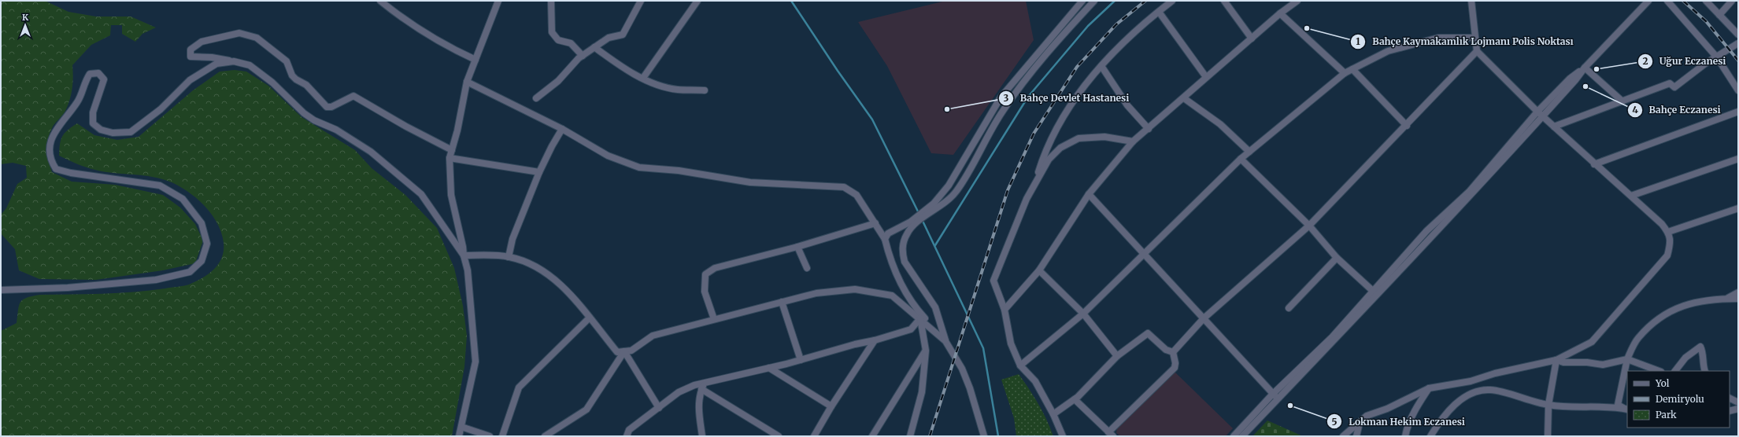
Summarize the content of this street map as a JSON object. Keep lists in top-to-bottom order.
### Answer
{
  "places": [
    "Bahçe Kaymakamlık Lojmanı Polis Noktası",
    "Uğur Eczanesi",
    "Bahçe Eczanesi",
    "Bahçe Devlet Hastanesi",
    "Lokman Hekim Eczanesi"
  ],
  "legend": ["Yol", "Demiryolu", "Park"],
  "north": "top"
}
